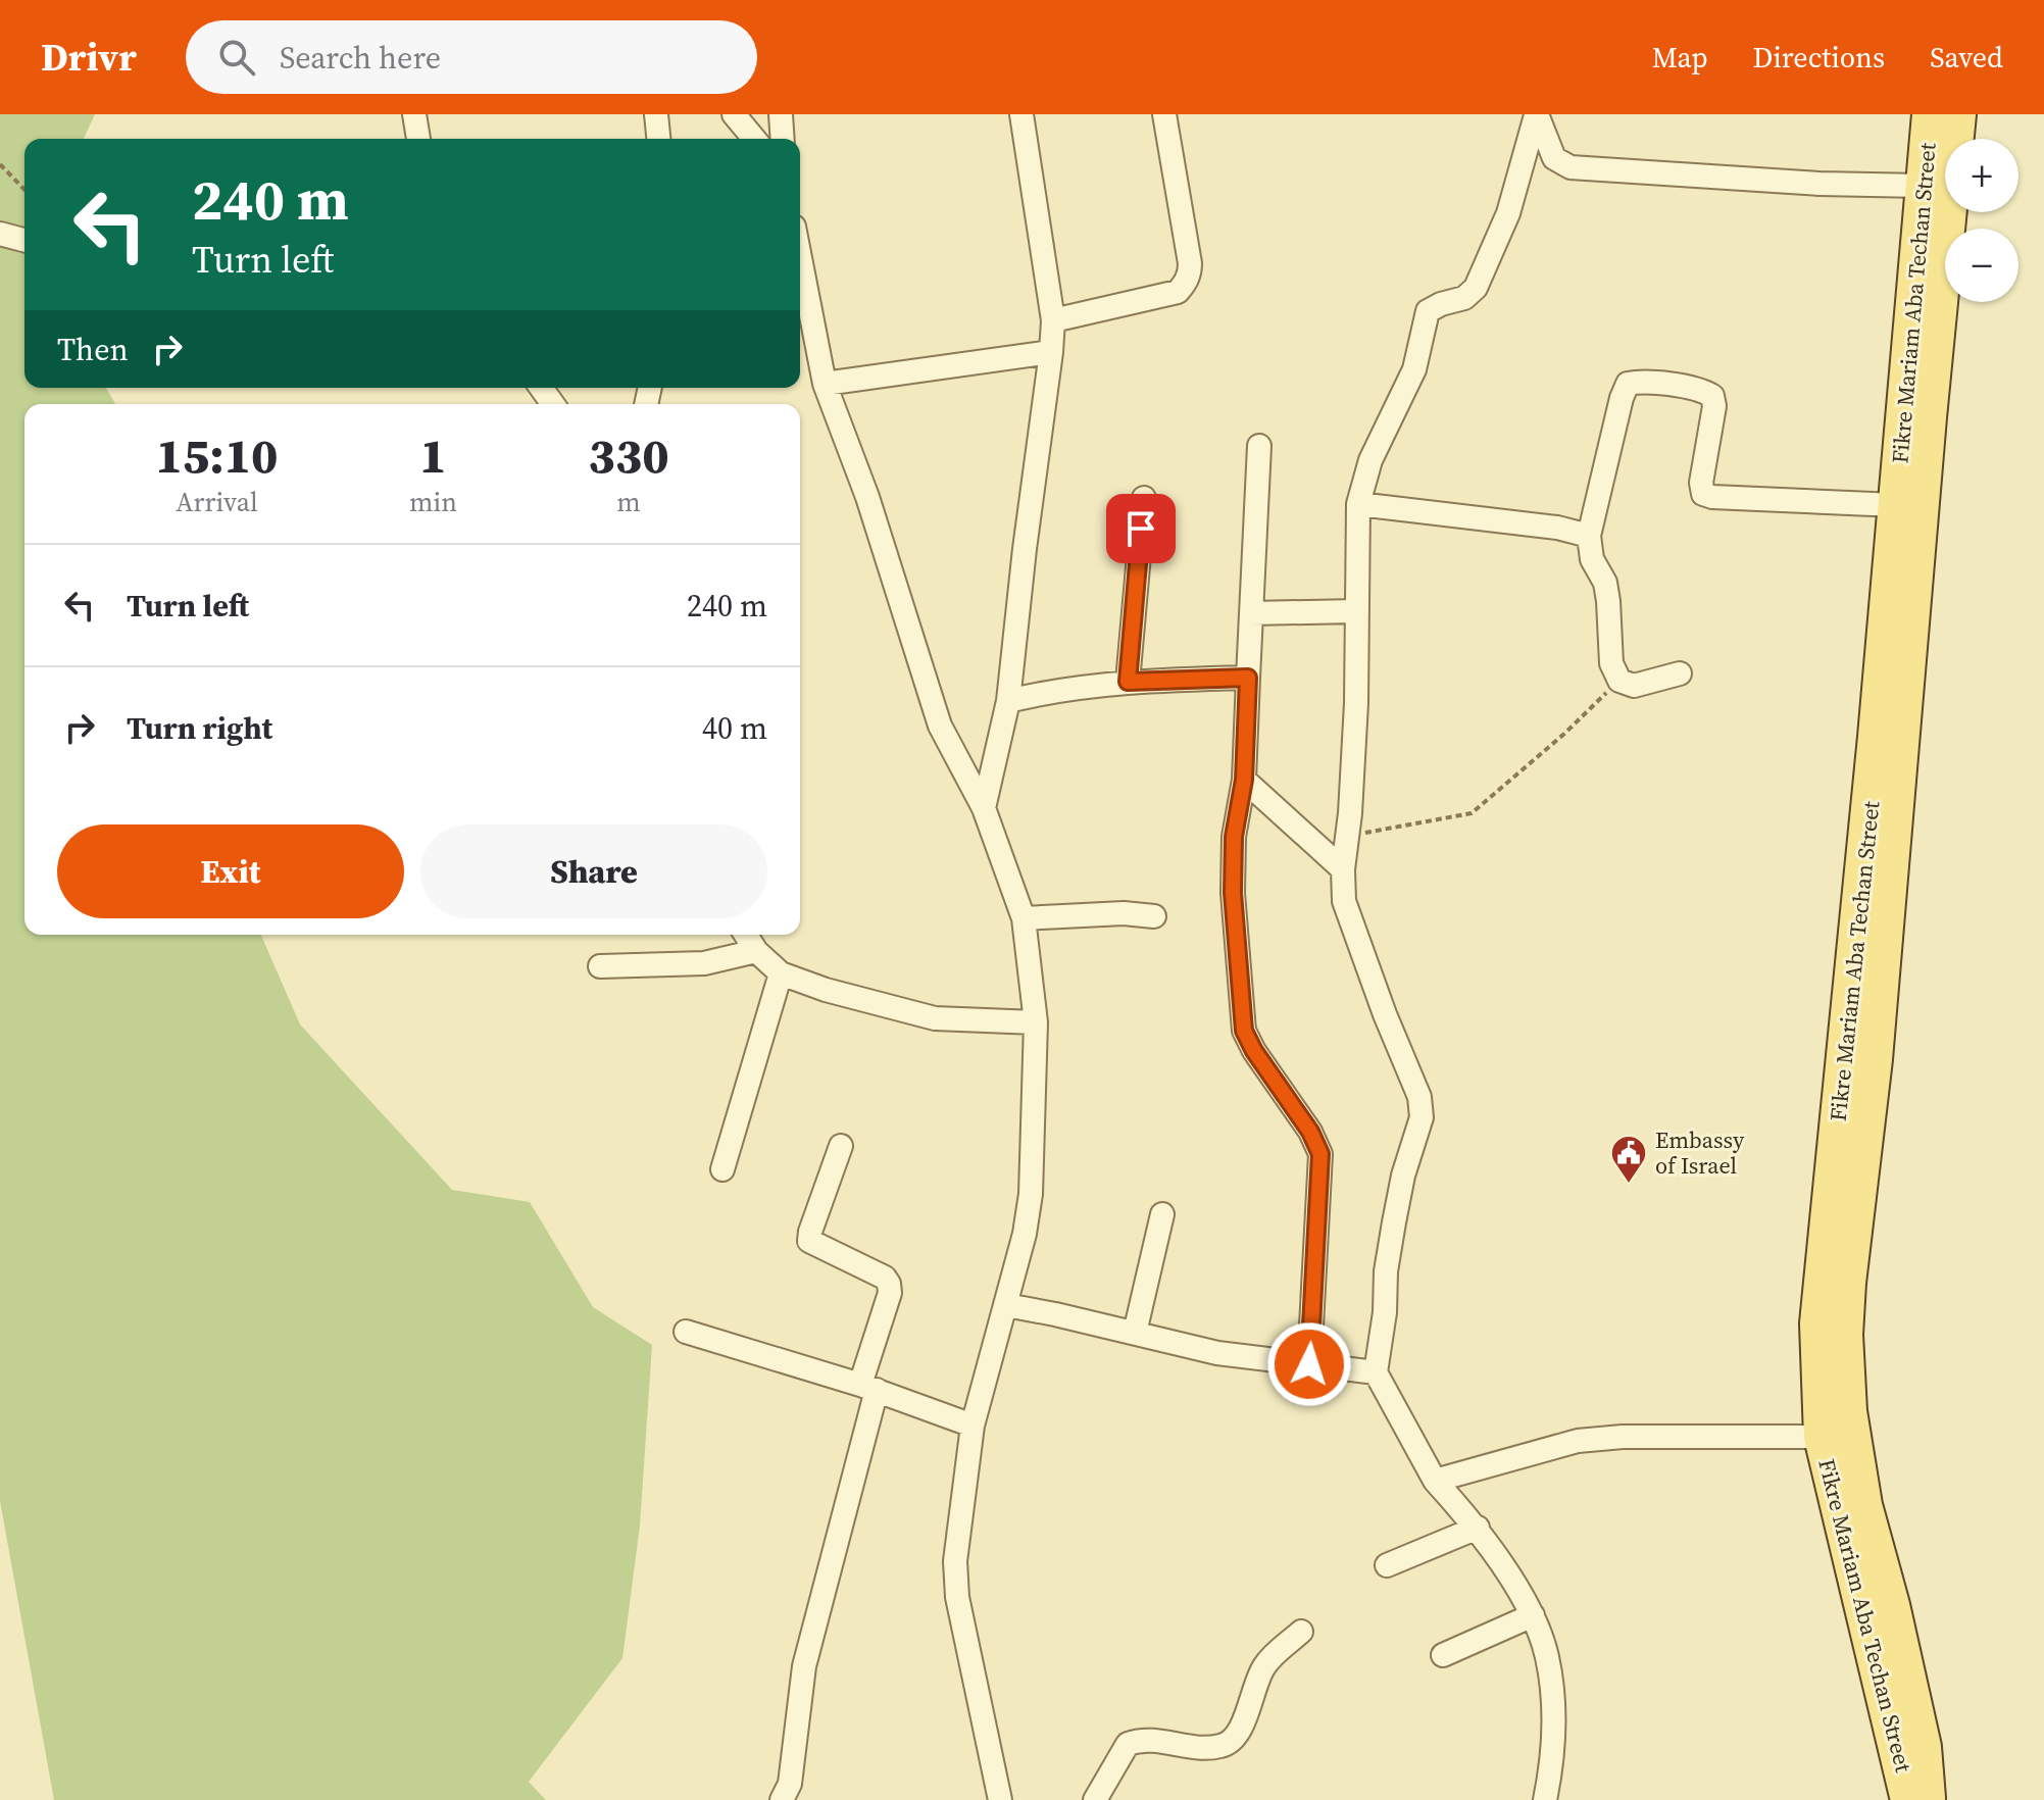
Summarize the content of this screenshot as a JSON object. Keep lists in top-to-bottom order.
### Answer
{
  "streets": {
    "main road": ["Fikre Mariam Aba Techan Street"]
  },
  "places": {
    "public building": ["Embassy of Israel"]
  },
  "page": {
    "header": "Drivr",
    "search": "Search here",
    "nav": ["Map", "Directions", "Saved"],
    "map_buttons": ["+", "−"],
    "turn": ["240 m", "Turn left"],
    "then": "Then",
    "eta": [
      "15:10",
      "Arrival",
      "1",
      "min",
      "330",
      "m"
    ],
    "list": [
      {
        "name": "Turn left",
        "value": "240 m"
      },
      {
        "name": "Turn right",
        "value": "40 m"
      }
    ],
    "buttons": ["Exit", "Share"]
  }
}
